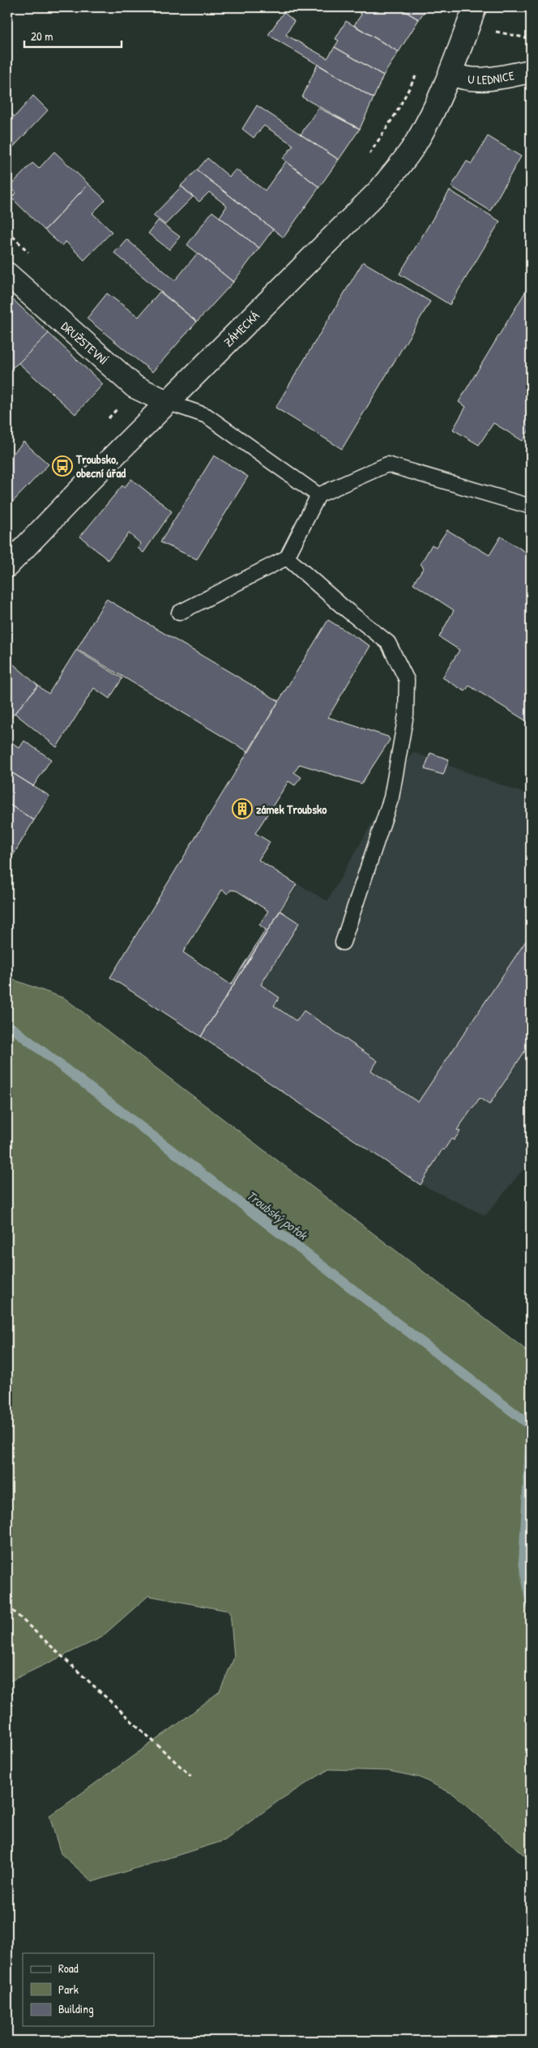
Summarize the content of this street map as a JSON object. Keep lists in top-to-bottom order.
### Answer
{
  "streets": {
    "street": ["U LEDNICE", "ZÁMECKÁ", "DRUŽSTEVNÍ"]
  },
  "crossings": [
    ["U LEDNICE", "ZÁMECKÁ"],
    ["ZÁMECKÁ", "DRUŽSTEVNÍ"]
  ],
  "water": ["Troubský potok"],
  "places": {
    "bus stop": ["Troubsko, obecní úřad"],
    "building": ["zámek Troubsko"]
  },
  "legend": ["Road", "Park", "Building"],
  "scale_bar": "20 m"
}
